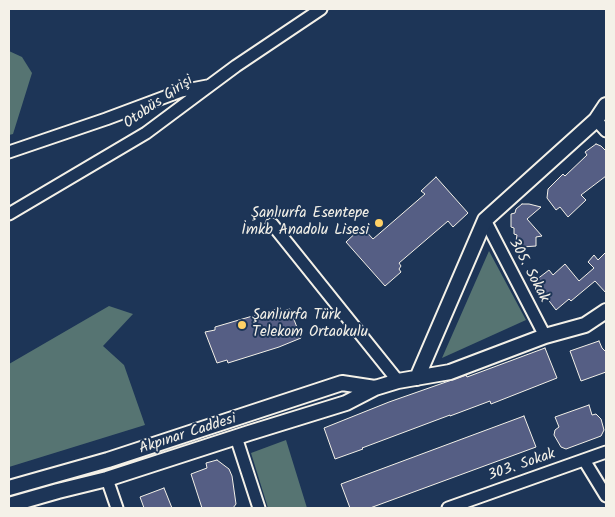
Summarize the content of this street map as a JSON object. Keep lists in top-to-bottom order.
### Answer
{
  "streets": {
    "street": [
      "Otobüs Girişi",
      "305. Sokak",
      "Akpınar Caddesi",
      "303. Sokak"
    ]
  },
  "crossings": [
    ["305. Sokak", "Akpınar Caddesi"]
  ],
  "places": ["Şanlıurfa Esentepe İmkb Anadolu Lisesi", "Şanlıurfa Türk Telekom Ortaokulu"]
}
